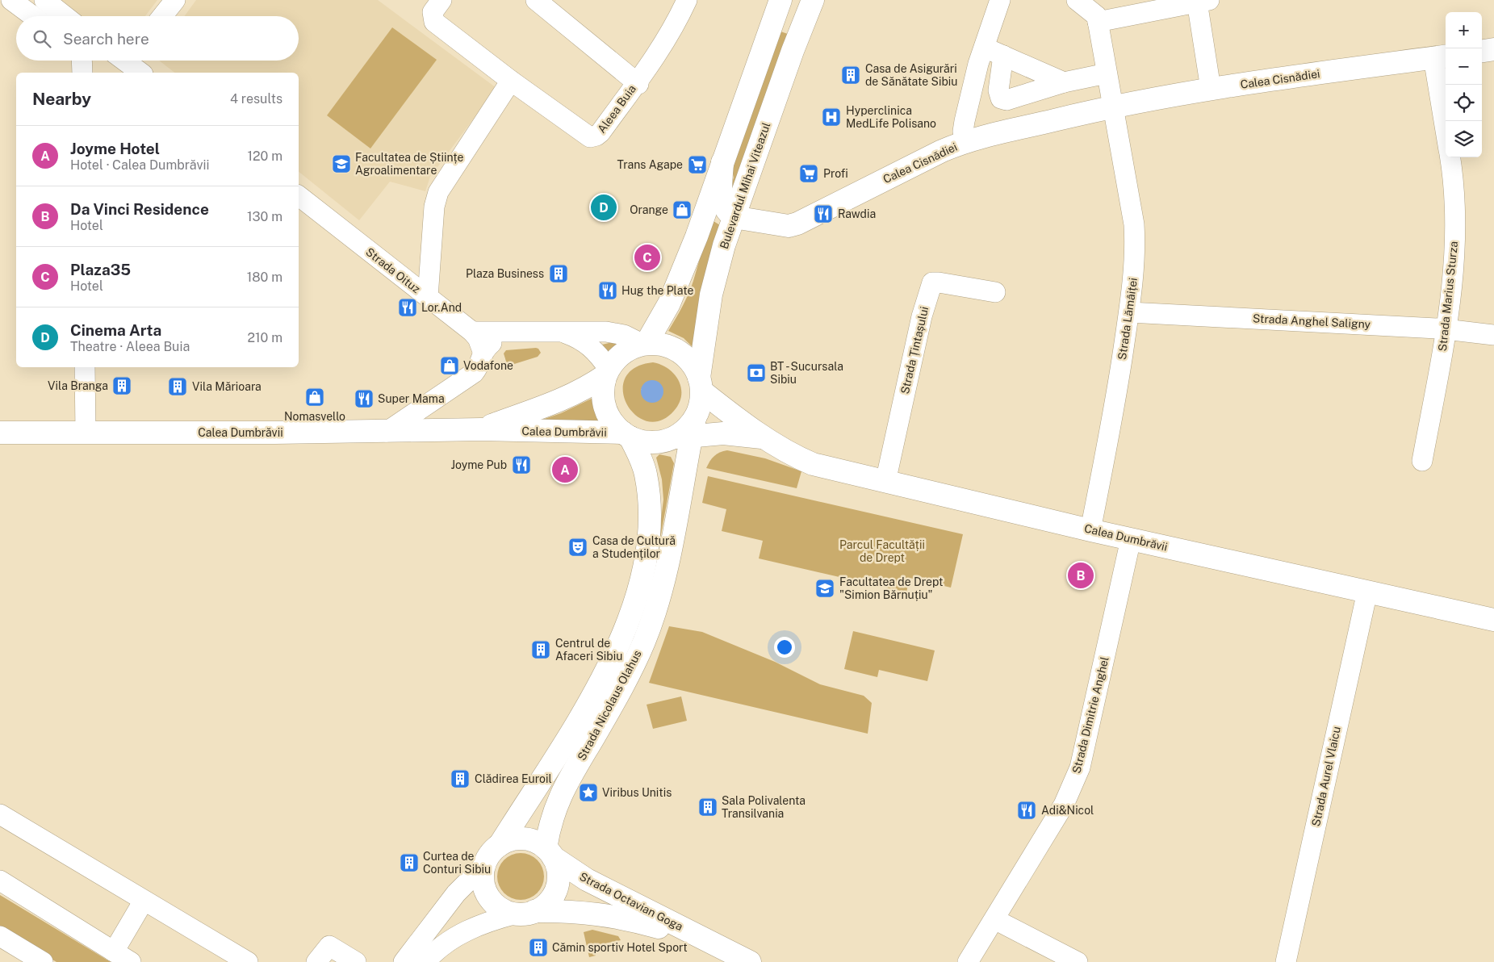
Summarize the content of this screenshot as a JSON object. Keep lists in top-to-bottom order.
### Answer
{
  "streets": {
    "main road": [
      "Calea Cisnădiei",
      "Bulevardul Mihai Viteazul",
      "Calea Dumbrăvii",
      "Strada Nicolaus Olahus",
      "Strada Octavian Goga"
    ],
    "street": [
      "Aleea Buia",
      "Strada Oituz",
      "Strada Marius Sturza",
      "Strada Lămâiței",
      "Strada Anghel Saligny",
      "Strada Țintașului",
      "Strada Dimitrie Anghel",
      "Strada Aurel Vlaicu"
    ]
  },
  "crossings": [
    ["Calea Cisnădiei", "Bulevardul Mihai Viteazul"],
    ["Calea Cisnădiei", "Strada Lămâiței"],
    ["Bulevardul Mihai Viteazul", "Calea Dumbrăvii"],
    ["Bulevardul Mihai Viteazul", "Strada Nicolaus Olahus"],
    ["Strada Marius Sturza", "Strada Anghel Saligny"],
    ["Strada Lămâiței", "Strada Anghel Saligny"],
    ["Strada Lămâiței", "Calea Dumbrăvii"],
    ["Strada Țintașului", "Calea Dumbrăvii"],
    ["Calea Dumbrăvii", "Strada Nicolaus Olahus"],
    ["Calea Dumbrăvii", "Strada Dimitrie Anghel"],
    ["Calea Dumbrăvii", "Strada Aurel Vlaicu"],
    ["Strada Nicolaus Olahus", "Strada Octavian Goga"]
  ],
  "parks": ["Parcul Facultății de Drept"],
  "places": {
    "building": [
      "Casa de Asigurări de Sănătate Sibiu",
      "Plaza Business",
      "Vila Branga",
      "Vila Mărioara",
      "Centrul de Afaceri Sibiu",
      "Clădirea Euroil",
      "Sala Polivalenta Transilvania",
      "Curtea de Conturi Sibiu",
      "Cămin sportiv Hotel Sport"
    ],
    "hospital": ["Hyperclinica MedLife Polisano"],
    "school or university": ["Facultatea de Științe Agroalimentare", "Facultatea de Drept \"Simion Bărnuțiu\""],
    "supermarket": ["Trans Agape", "Profi"],
    "shop": ["Orange", "Vodafone", "Nomasvello"],
    "restaurant": [
      "Rawdia",
      "Hug the Plate",
      "Lor.And",
      "Super Mama",
      "Joyme Pub",
      "Adi&Nicol"
    ],
    "bank": ["BT - Sucursala Sibiu"],
    "theatre": ["Casa de Cultură a Studenților"],
    "place": ["Viribus Unitis"]
  },
  "page": {
    "map_buttons": ["+", "−"],
    "search": "Search here",
    "heading": ["Nearby", "4 results"],
    "list": [
      {
        "mark": "A",
        "name": "Joyme Hotel",
        "note": "Hotel · Calea Dumbrăvii",
        "value": "120 m"
      },
      {
        "mark": "B",
        "name": "Da Vinci Residence",
        "note": "Hotel",
        "value": "130 m"
      },
      {
        "mark": "C",
        "name": "Plaza35",
        "note": "Hotel",
        "value": "180 m"
      },
      {
        "mark": "D",
        "name": "Cinema Arta",
        "note": "Theatre · Aleea Buia",
        "value": "210 m"
      }
    ],
    "pins": [
      "D",
      "C",
      "A",
      "B"
    ]
  }
}
